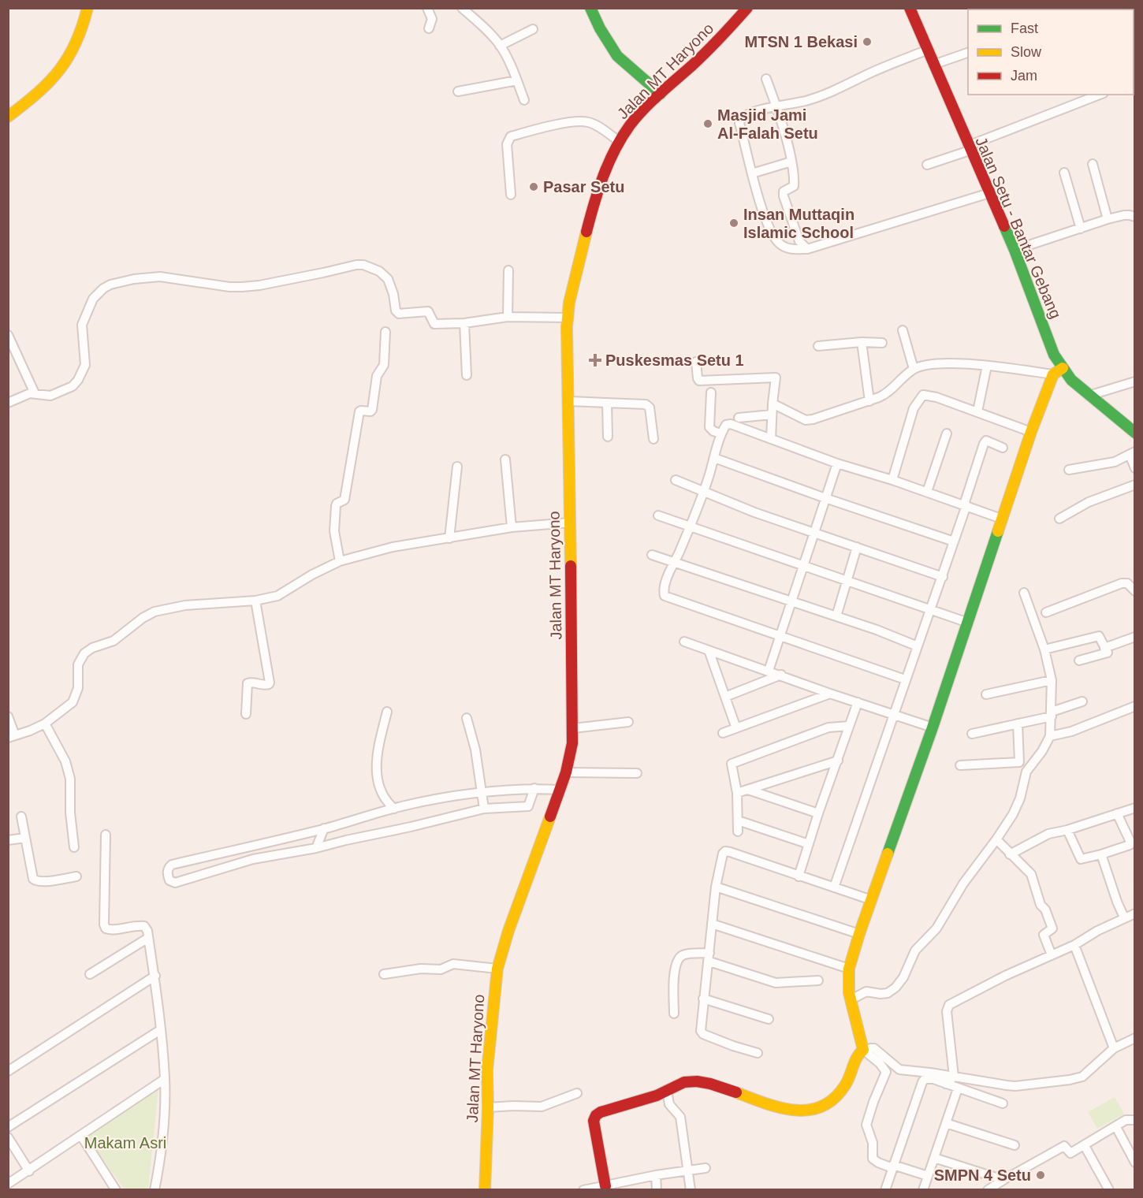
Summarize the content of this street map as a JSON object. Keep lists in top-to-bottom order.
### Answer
{
  "streets": {
    "main road": ["Jalan MT Haryono", "Jalan Setu - Bantar Gebang"]
  },
  "parks": ["Makam Asri"],
  "places": {
    "other": [
      "MTSN 1 Bekasi",
      "Masjid Jami Al-Falah Setu",
      "Pasar Setu",
      "Insan Muttaqin Islamic School",
      "SMPN 4 Setu"
    ],
    "health": ["Puskesmas Setu 1"]
  },
  "legend": ["Fast", "Slow", "Jam"]
}
